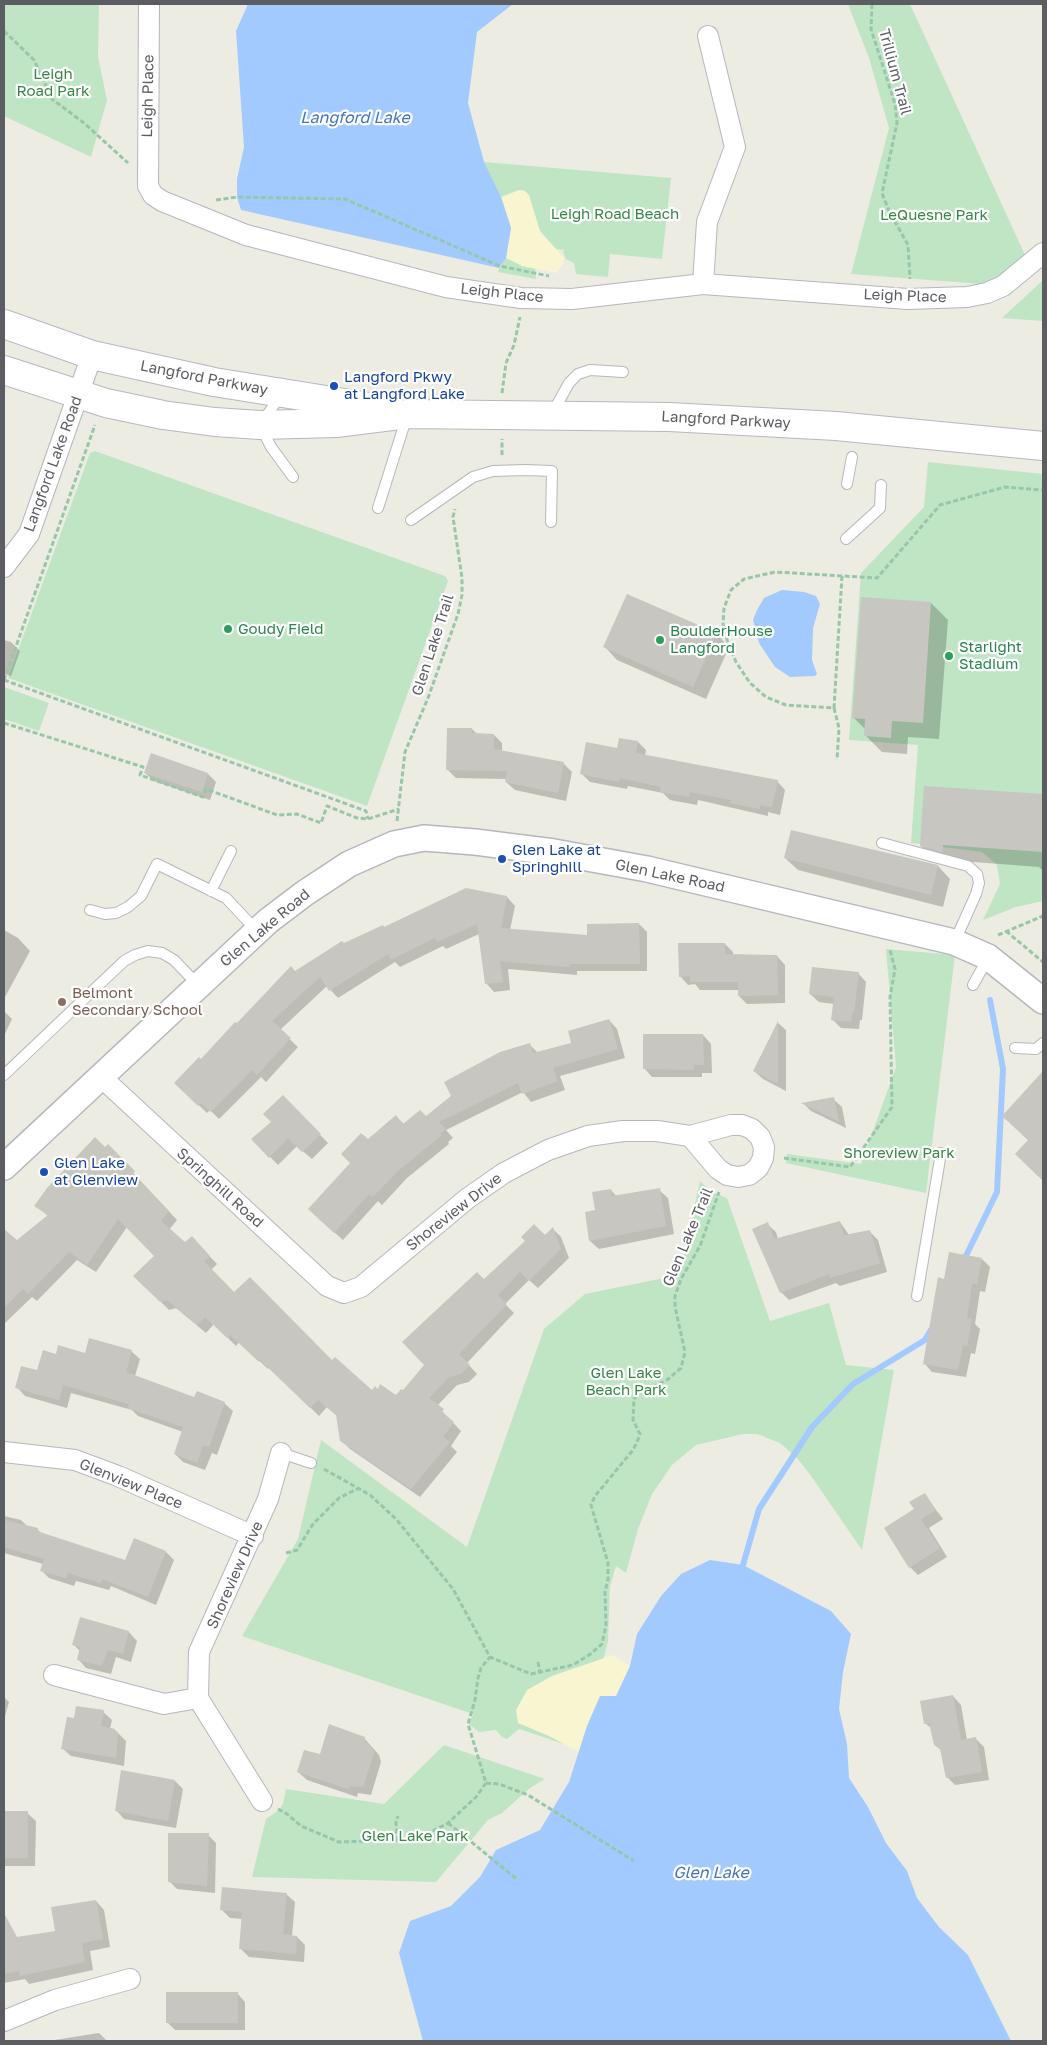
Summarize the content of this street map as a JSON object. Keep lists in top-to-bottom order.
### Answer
{
  "streets": {
    "main road": ["Langford Parkway"],
    "street": [
      "Leigh Place",
      "Langford Lake Road",
      "Glen Lake Road",
      "Springhill Road",
      "Shoreview Drive",
      "Glenview Place"
    ],
    "path": ["Trillium Trail", "Glen Lake Trail"]
  },
  "crossings": [
    ["Langford Parkway", "Langford Lake Road"],
    ["Glen Lake Road", "Springhill Road"],
    ["Springhill Road", "Shoreview Drive"],
    ["Shoreview Drive", "Glenview Place"]
  ],
  "water": ["Langford Lake", "Glen Lake"],
  "parks": [
    "Leigh Road Park",
    "Leigh Road Beach",
    "LeQuesne Park",
    "Shoreview Park",
    "Glen Lake Beach Park",
    "Glen Lake Park"
  ],
  "places": [
    "Langford Pkwy at Langford Lake",
    "Goudy Field",
    "BoulderHouse Langford",
    "Starlight Stadium",
    "Glen Lake at Springhill",
    "Belmont Secondary School",
    "Glen Lake at Glenview"
  ]
}
